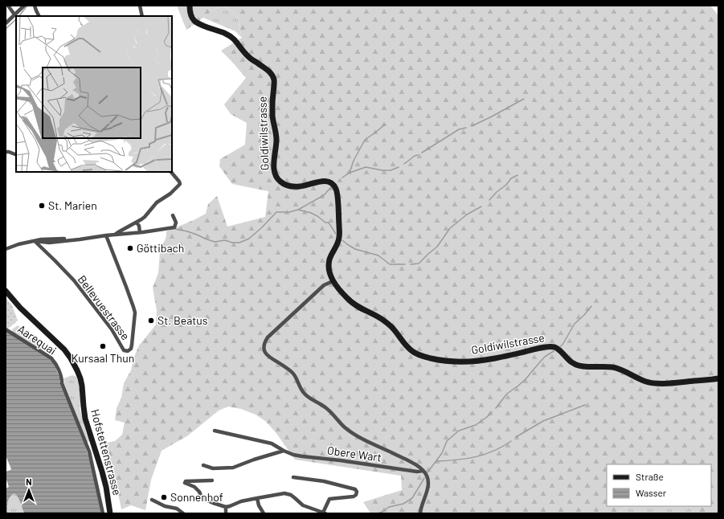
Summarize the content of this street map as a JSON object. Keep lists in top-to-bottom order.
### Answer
{
  "streets": {
    "street": [
      "Goldiwilstrasse",
      "Bellevuestrasse",
      "Aarequai",
      "Hofstettenstrasse",
      "Obere Wart"
    ]
  },
  "places": [
    "St. Marien",
    "Göttibach",
    "St. Beatus",
    "Kursaal Thun",
    "Sonnenhof"
  ],
  "legend": ["Straße", "Wasser"],
  "north": "top"
}
